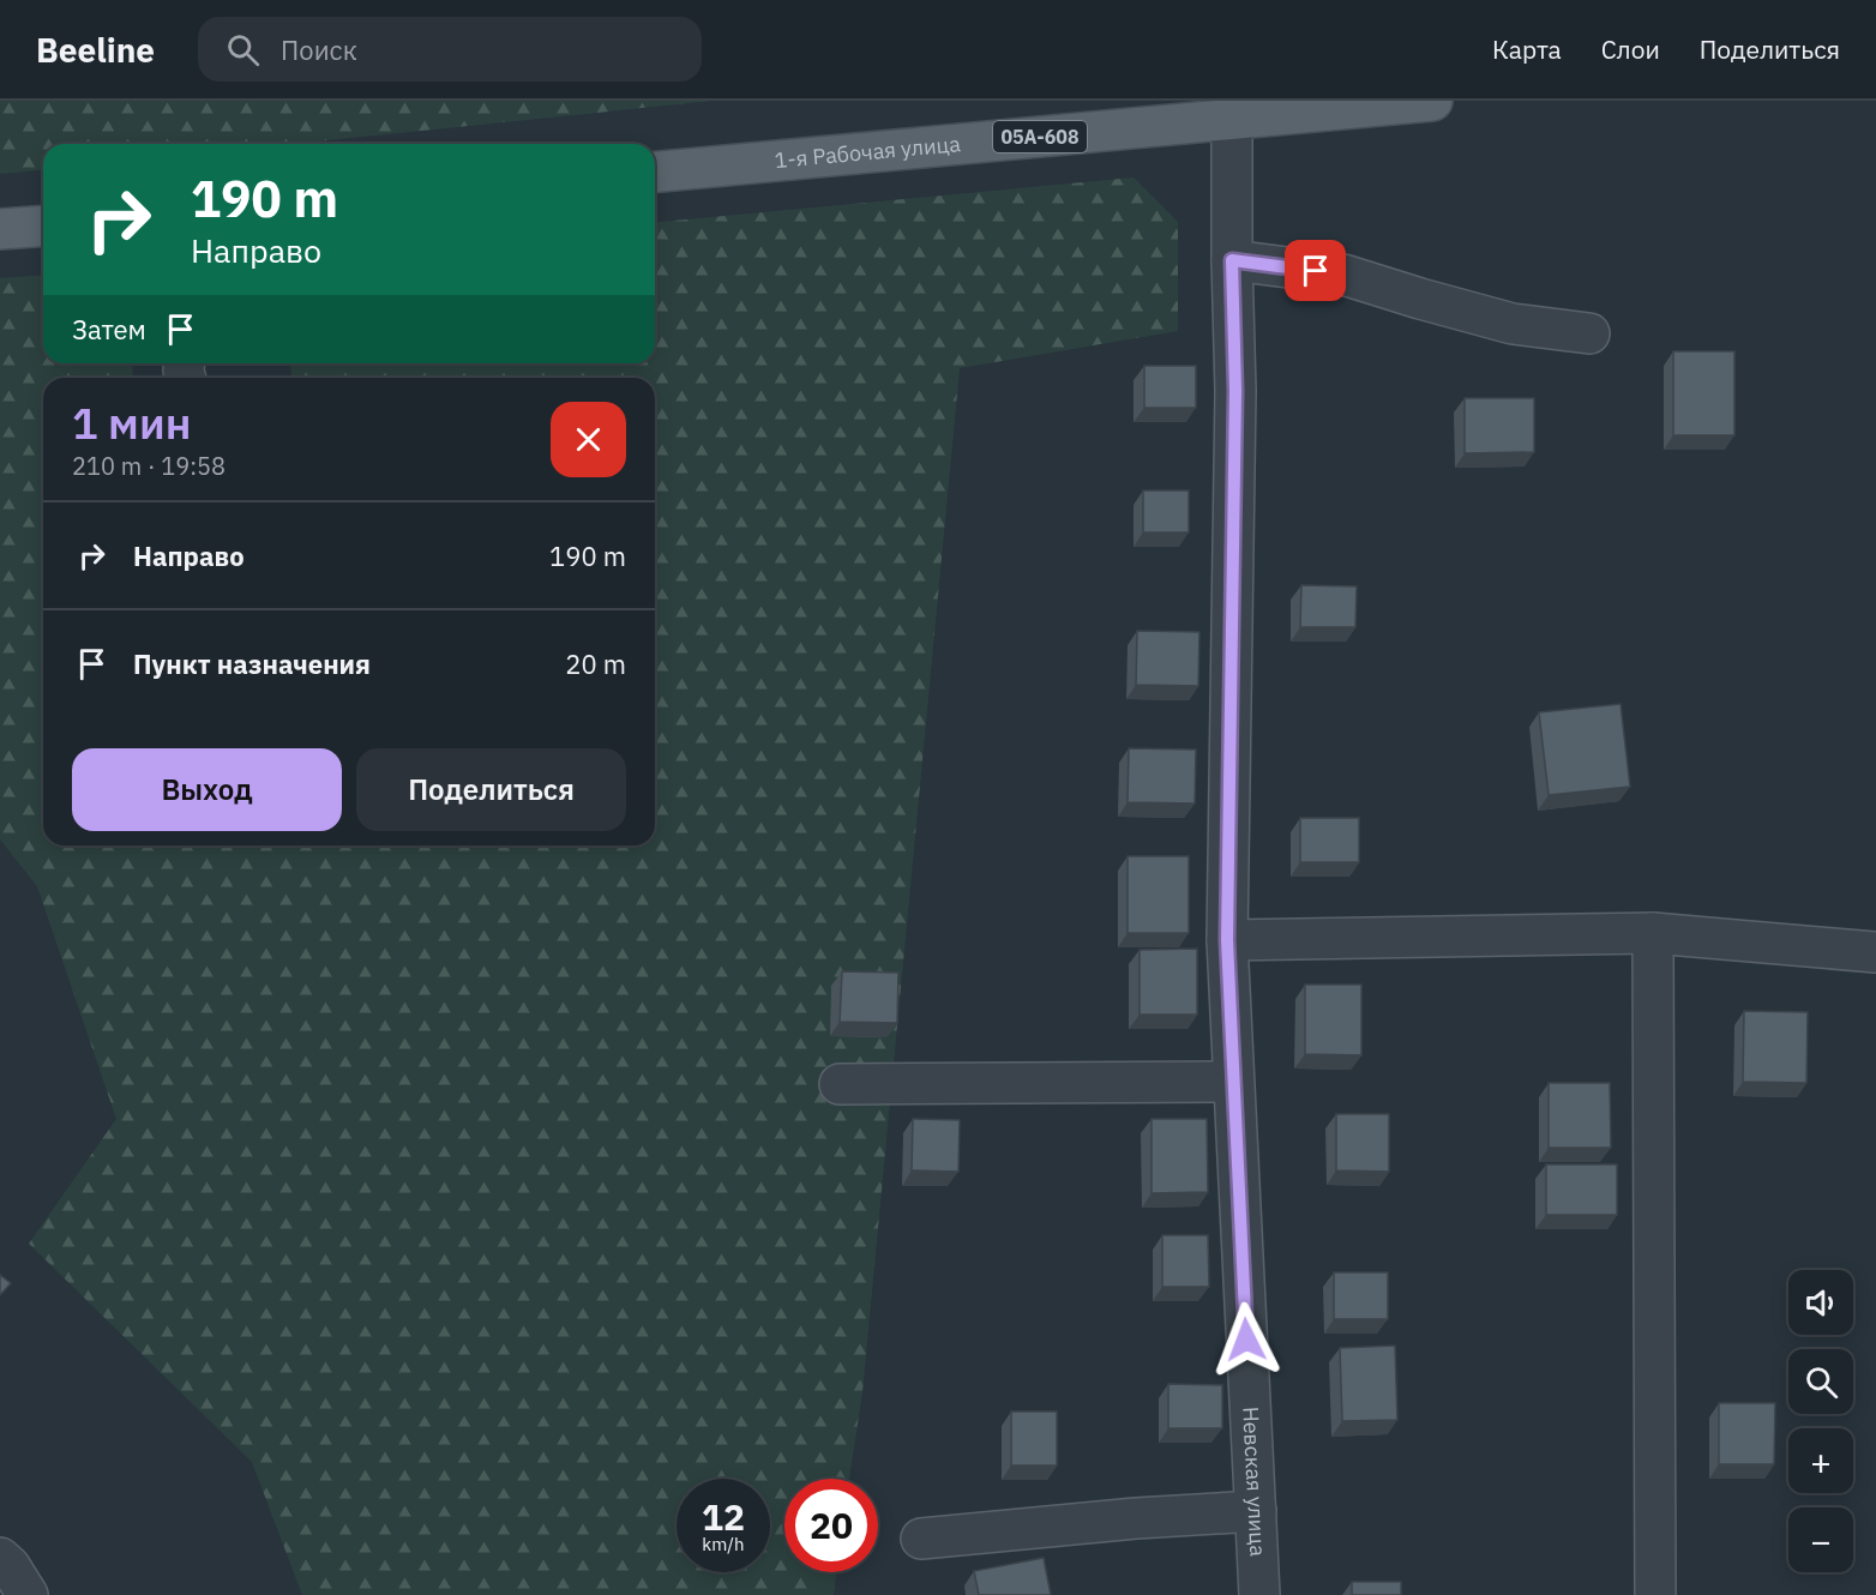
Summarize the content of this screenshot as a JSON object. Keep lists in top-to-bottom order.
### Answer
{
  "streets": {
    "main road": ["05А-608", "1-я Рабочая улица"],
    "lane": ["Невская улица"]
  },
  "crossings": [
    ["1-я Рабочая улица", "Невская улица"]
  ],
  "page": {
    "header": "Beeline",
    "search": "Поиск",
    "nav": ["Карта", "Слои", "Поделиться"],
    "turn": ["190 m", "Направо"],
    "then": "Затем",
    "heading": ["1 мин", "210 m · 19:58"],
    "list": [
      {
        "name": "Направо",
        "value": "190 m"
      },
      {
        "name": "Пункт назначения",
        "value": "20 m"
      }
    ],
    "buttons": ["Выход", "Поделиться"],
    "map_buttons": ["+", "−"],
    "speed": "12 km/h",
    "limit": "20"
  }
}
